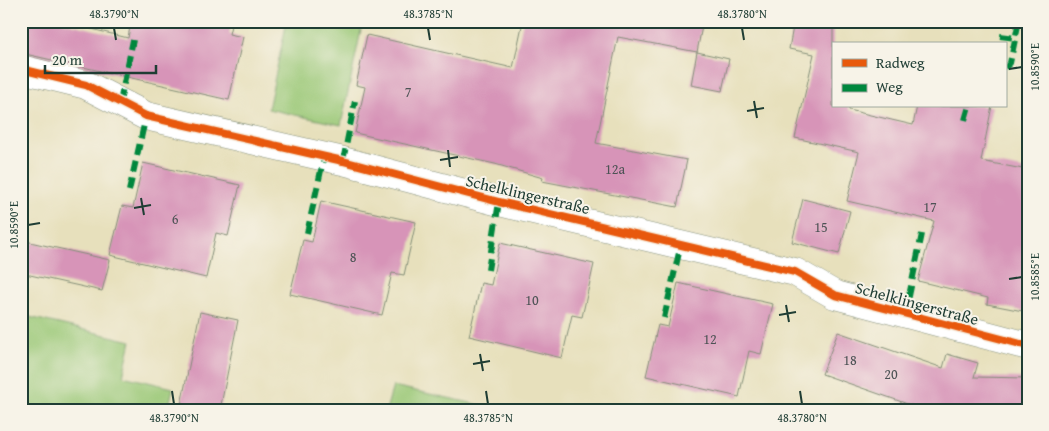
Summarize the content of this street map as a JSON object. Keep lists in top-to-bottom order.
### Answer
{
  "streets": {
    "street": ["Schelklingerstraße"]
  },
  "house_numbers": [
    "7",
    "12a",
    "17",
    "6",
    "15",
    "8",
    "10",
    "12",
    "18",
    "20"
  ],
  "legend": ["Radweg", "Weg"],
  "scale_bar": "20 m",
  "coordinates": [
    "48.3790°N",
    "48.3785°N",
    "48.3780°N",
    "10.8590°E",
    "10.8585°E"
  ]
}
